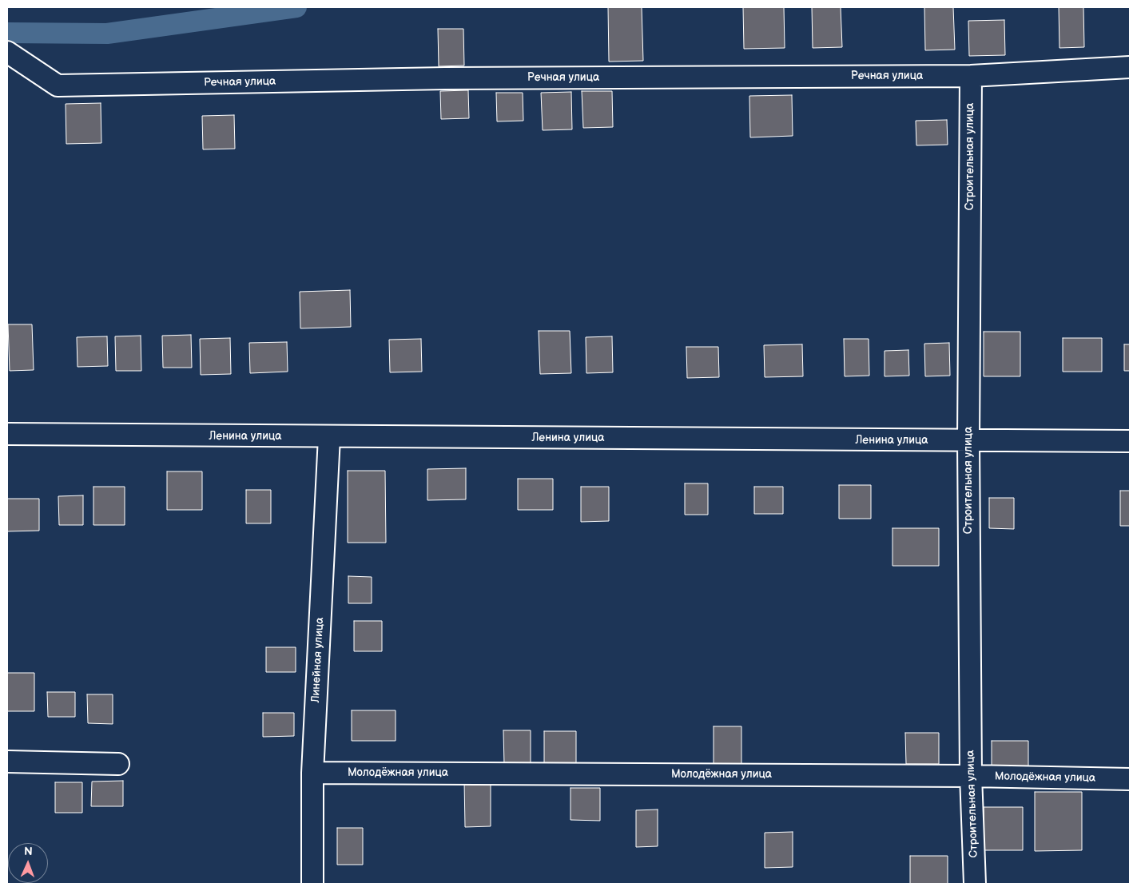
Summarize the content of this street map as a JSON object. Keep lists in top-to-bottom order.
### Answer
{
  "streets": {
    "street": [
      "Речная улица",
      "Строительная улица",
      "Ленина улица",
      "Линейная улица",
      "Молодёжная улица"
    ]
  },
  "crossings": [
    ["Речная улица", "Строительная улица"],
    ["Строительная улица", "Ленина улица"],
    ["Строительная улица", "Молодёжная улица"],
    ["Ленина улица", "Линейная улица"],
    ["Линейная улица", "Молодёжная улица"]
  ],
  "north": "top"
}
